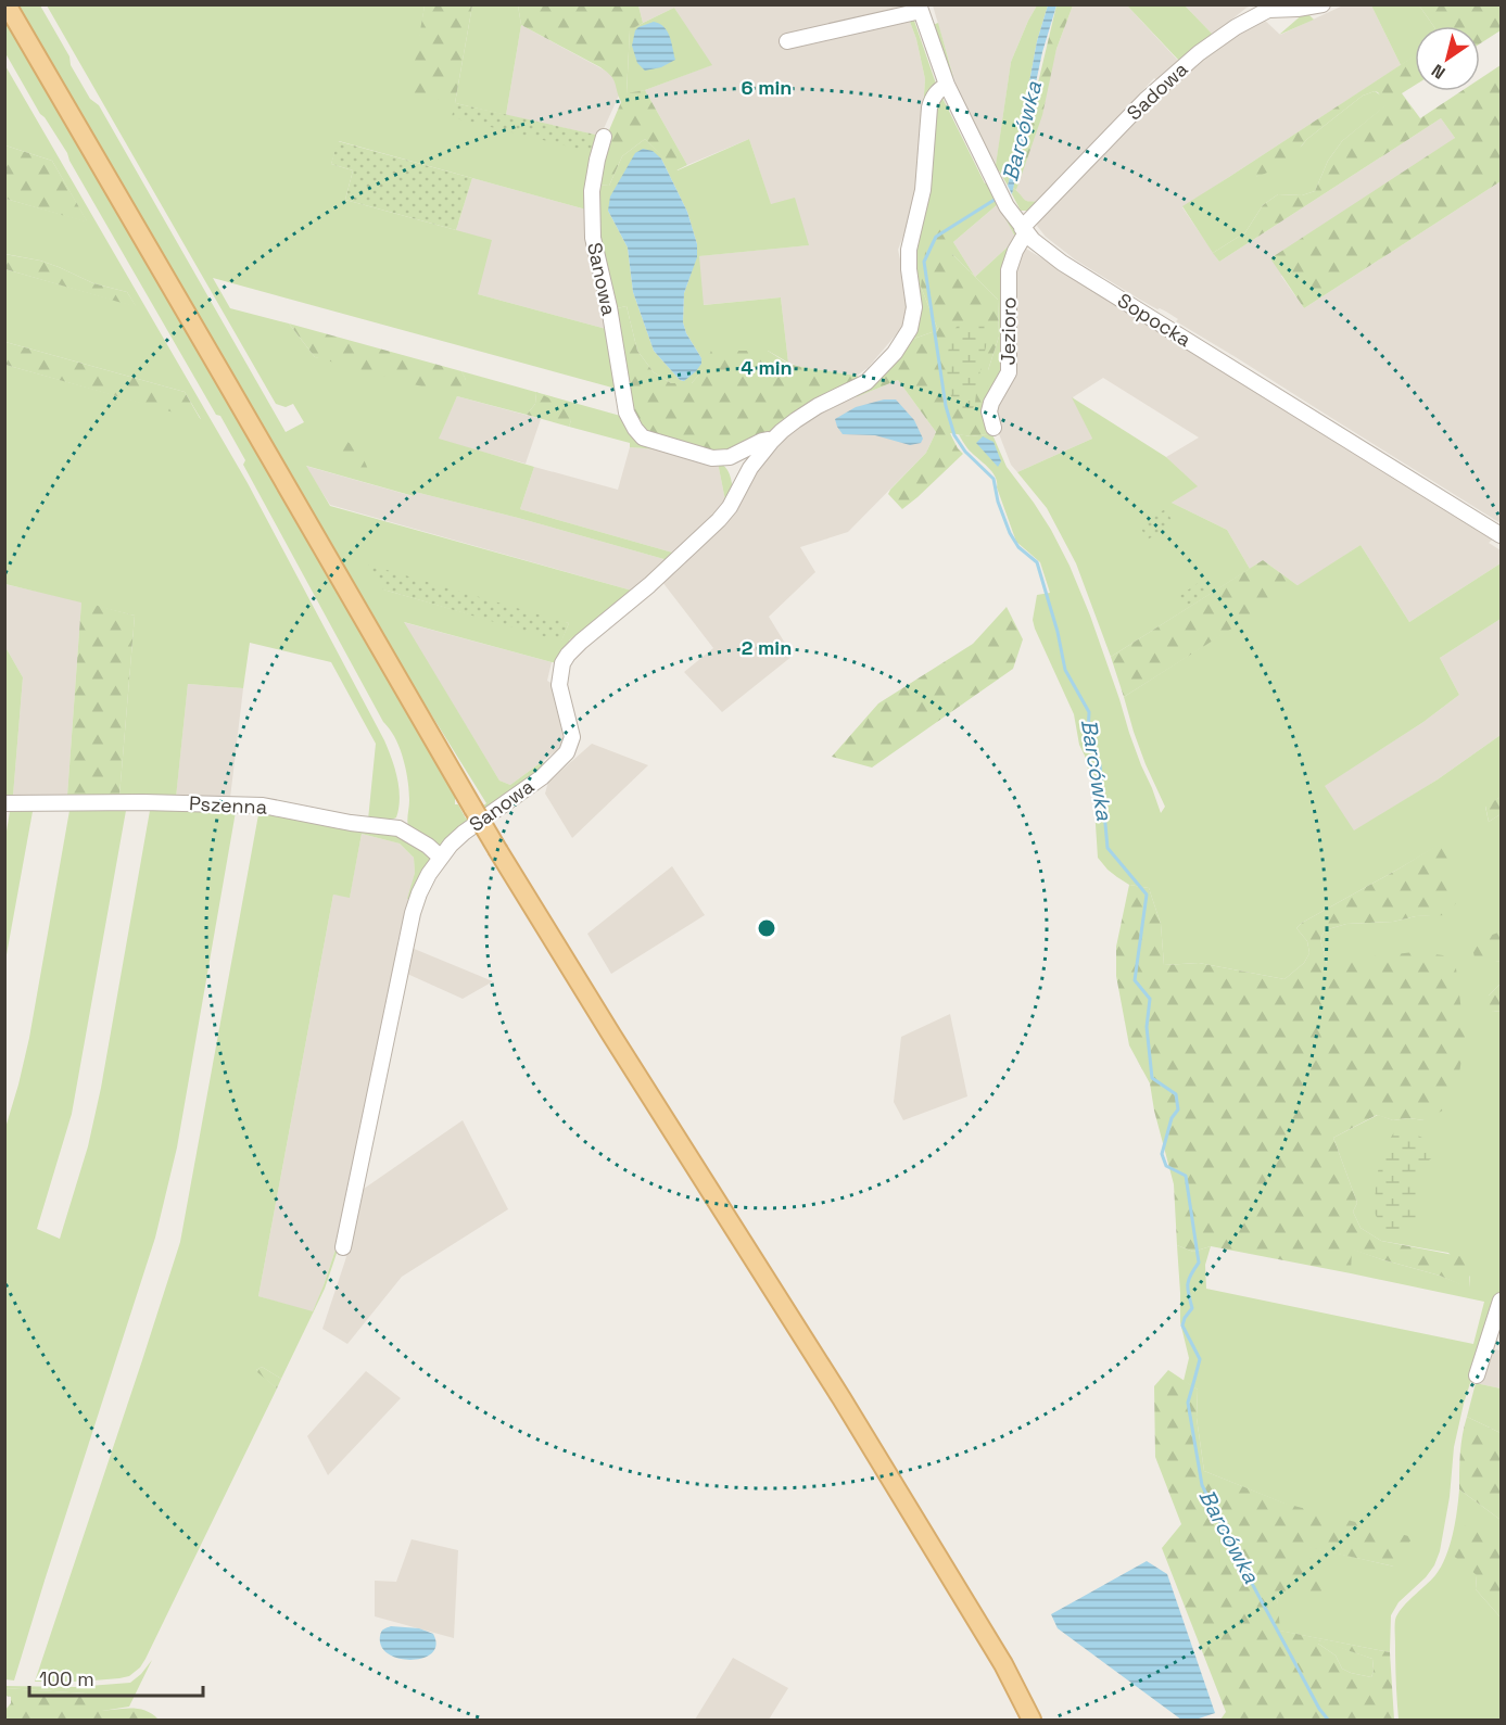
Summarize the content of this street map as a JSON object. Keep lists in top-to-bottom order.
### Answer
{
  "streets": {
    "street": [
      "Sadowa",
      "Sanowa",
      "Sopocka",
      "Jezioro",
      "Pszenna"
    ]
  },
  "crossings": [
    ["Sadowa", "Sopocka"],
    ["Sadowa", "Jezioro"],
    ["Sanowa", "Sopocka"],
    ["Sanowa", "Pszenna"],
    ["Sopocka", "Jezioro"]
  ],
  "water": ["Barcówka"],
  "scale_bar": "100 m",
  "north": "bottom left",
  "rings": ["6 min", "4 min", "2 min"]
}
